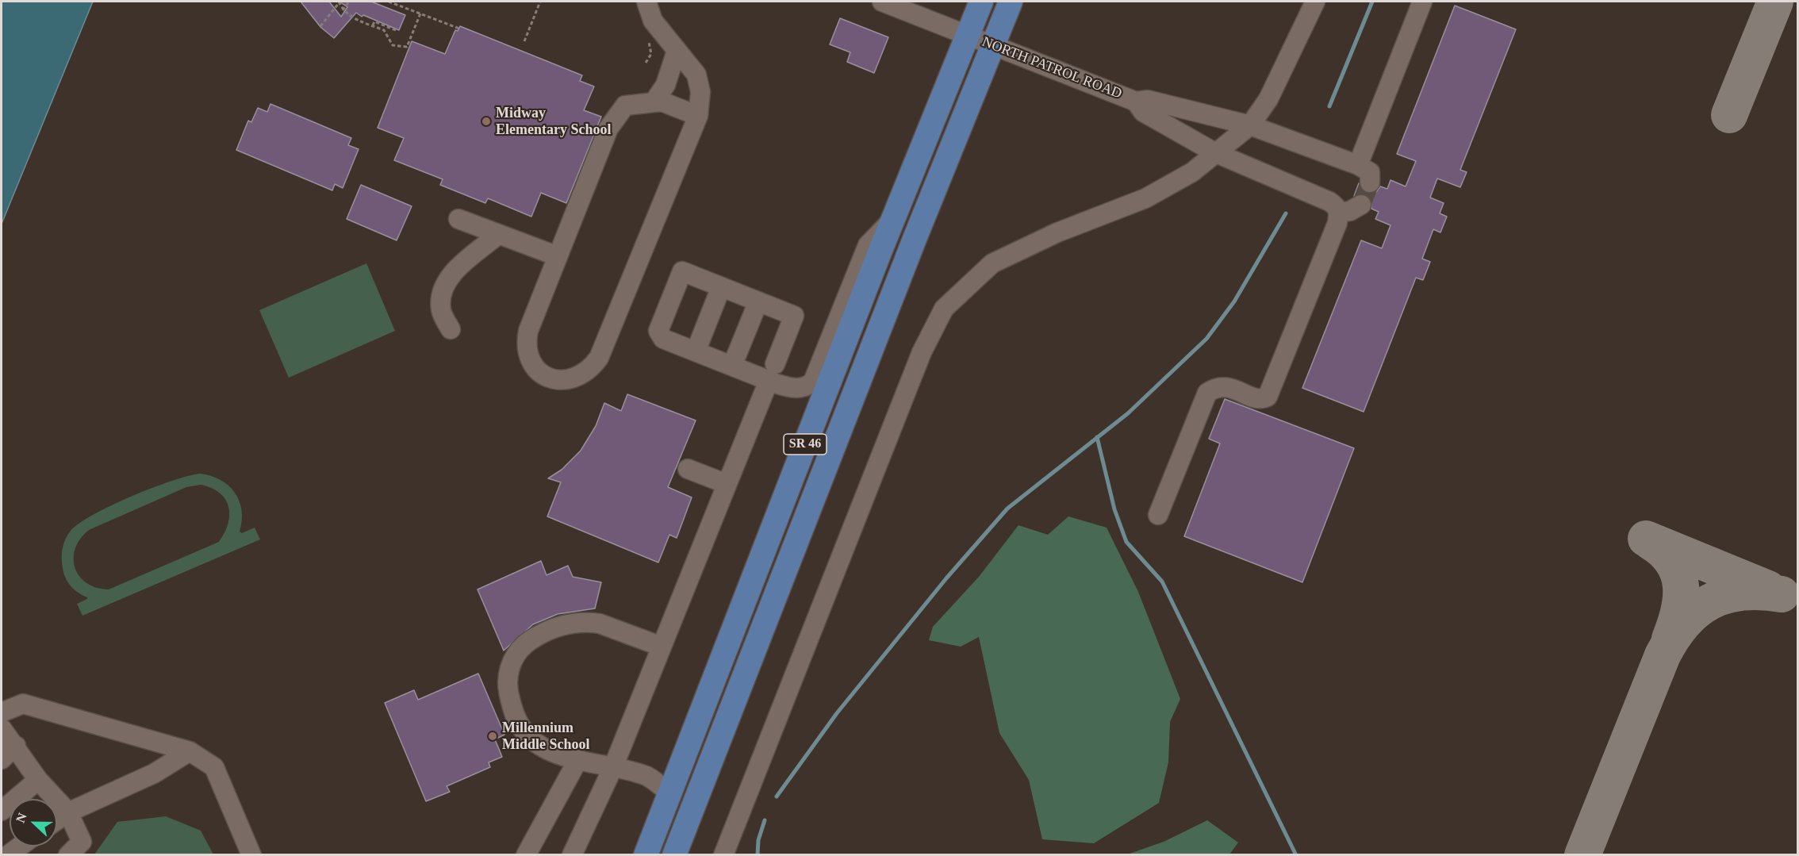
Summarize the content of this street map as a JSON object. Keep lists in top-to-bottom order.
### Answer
{
  "streets": {
    "main road": ["SR 46"],
    "street": ["NORTH PATROL ROAD"]
  },
  "crossings": [
    ["NORTH PATROL ROAD", "SR 46"]
  ],
  "places": ["Midway Elementary School", "Millennium Middle School"],
  "north": "left"
}
